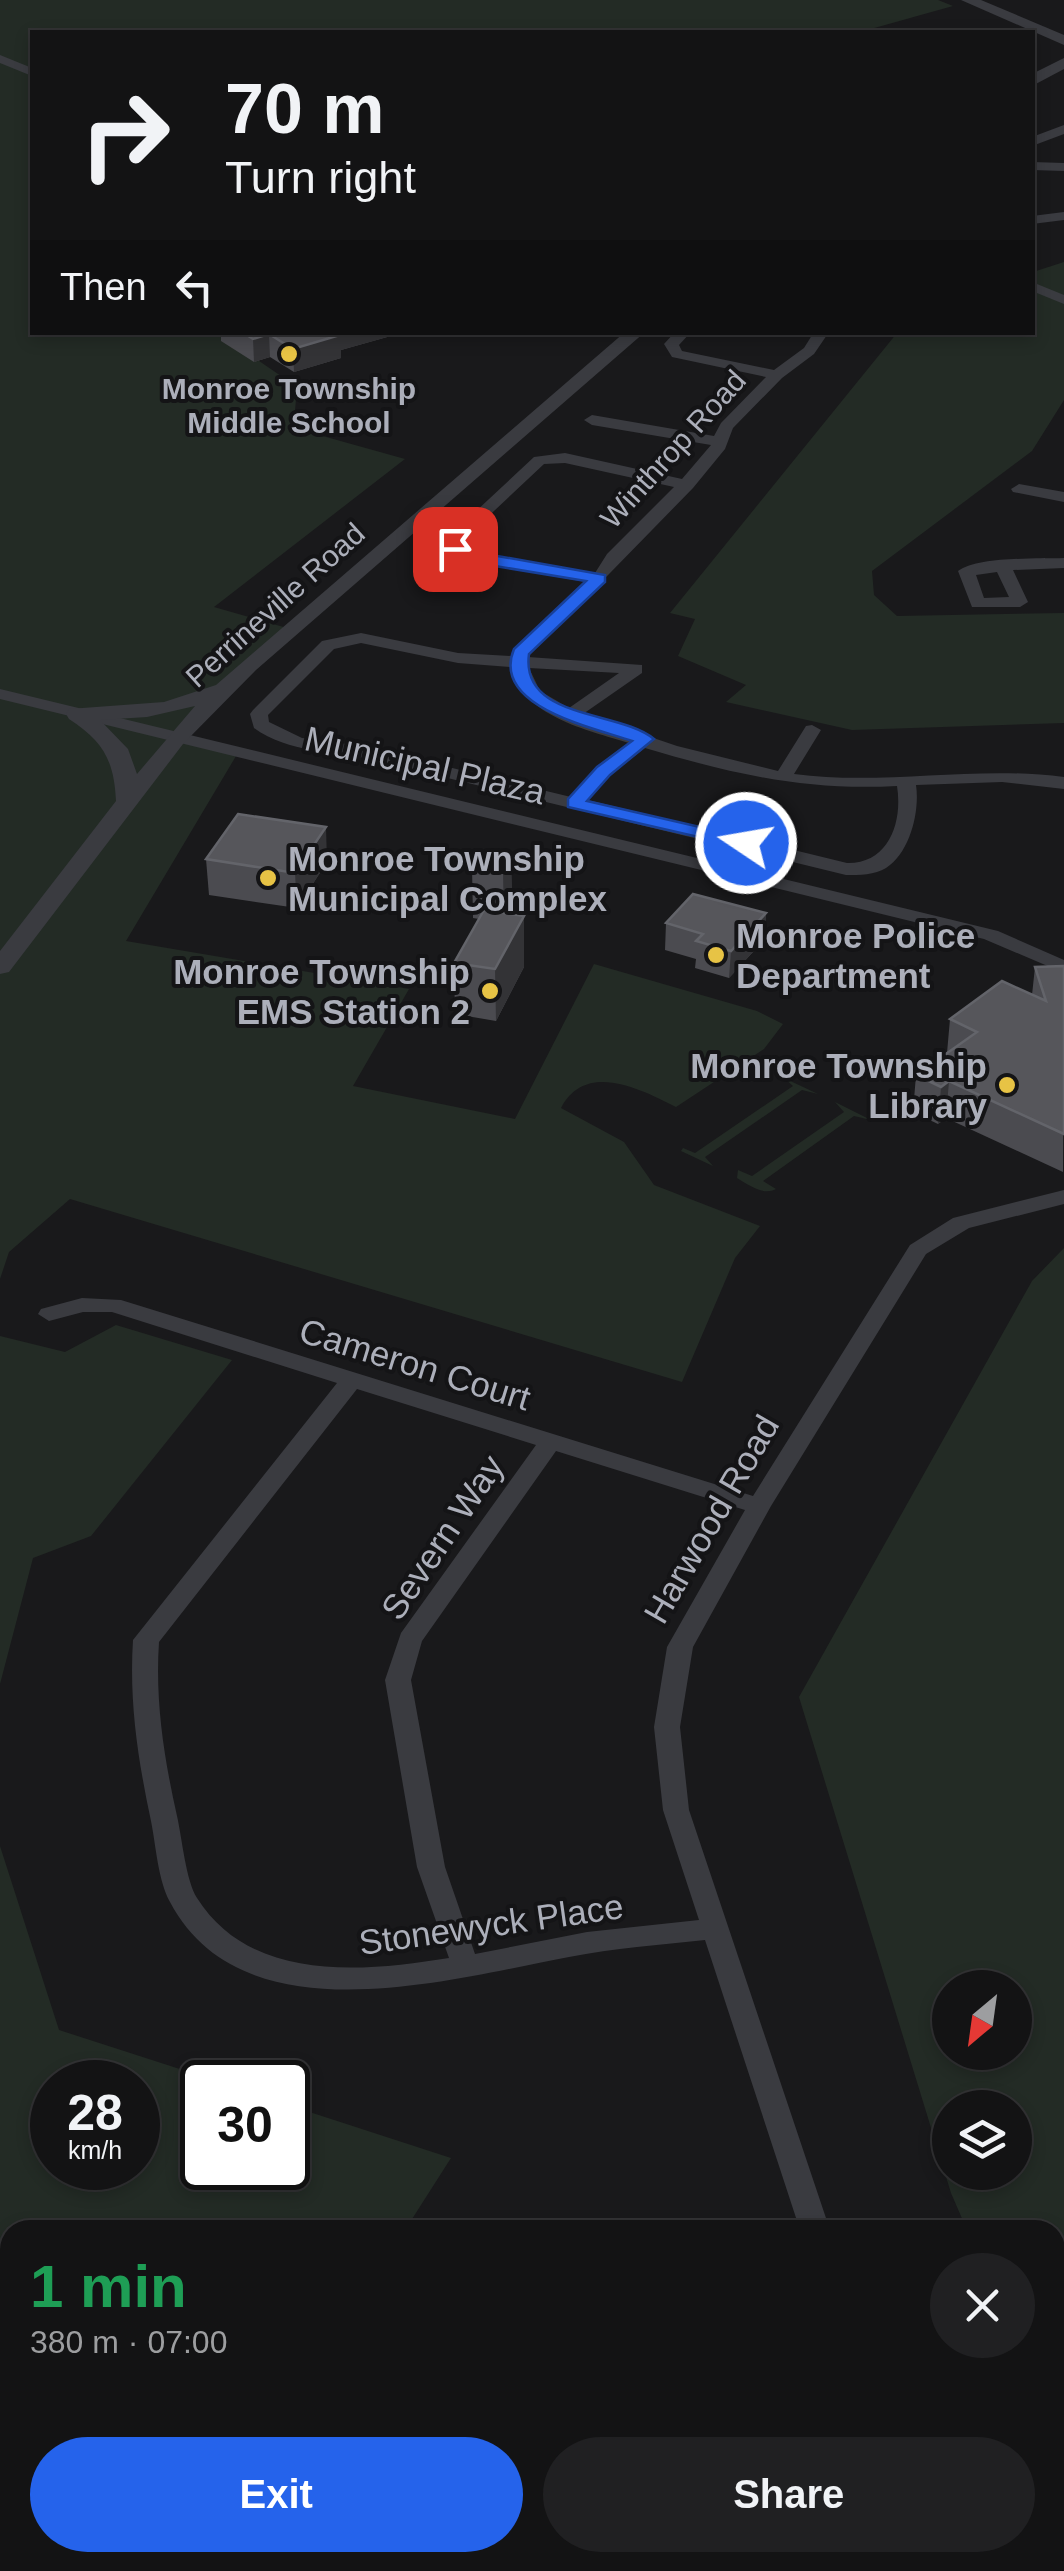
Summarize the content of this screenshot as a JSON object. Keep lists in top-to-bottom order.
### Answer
{
  "streets": {
    "street": [
      "Winthrop Road",
      "Perrineville Road",
      "Municipal Plaza",
      "Cameron Court",
      "Harwood Road",
      "Severn Way",
      "Stonewyck Place"
    ]
  },
  "crossings": [
    ["Perrineville Road", "Municipal Plaza"],
    ["Cameron Court", "Harwood Road"],
    ["Cameron Court", "Severn Way"],
    ["Cameron Court", "Stonewyck Place"],
    ["Harwood Road", "Stonewyck Place"],
    ["Severn Way", "Stonewyck Place"]
  ],
  "places": [
    "Monroe Township Middle School",
    "Monroe Township Municipal Complex",
    "Monroe Police Department",
    "Monroe Township EMS Station 2",
    "Monroe Township Library"
  ],
  "north": "bottom left",
  "page": {
    "turn": ["70 m", "Turn right"],
    "then": "Then",
    "speed": "28 km/h",
    "limit": "30",
    "heading": ["1 min", "380 m · 07:00"],
    "buttons": ["Exit", "Share"]
  }
}
